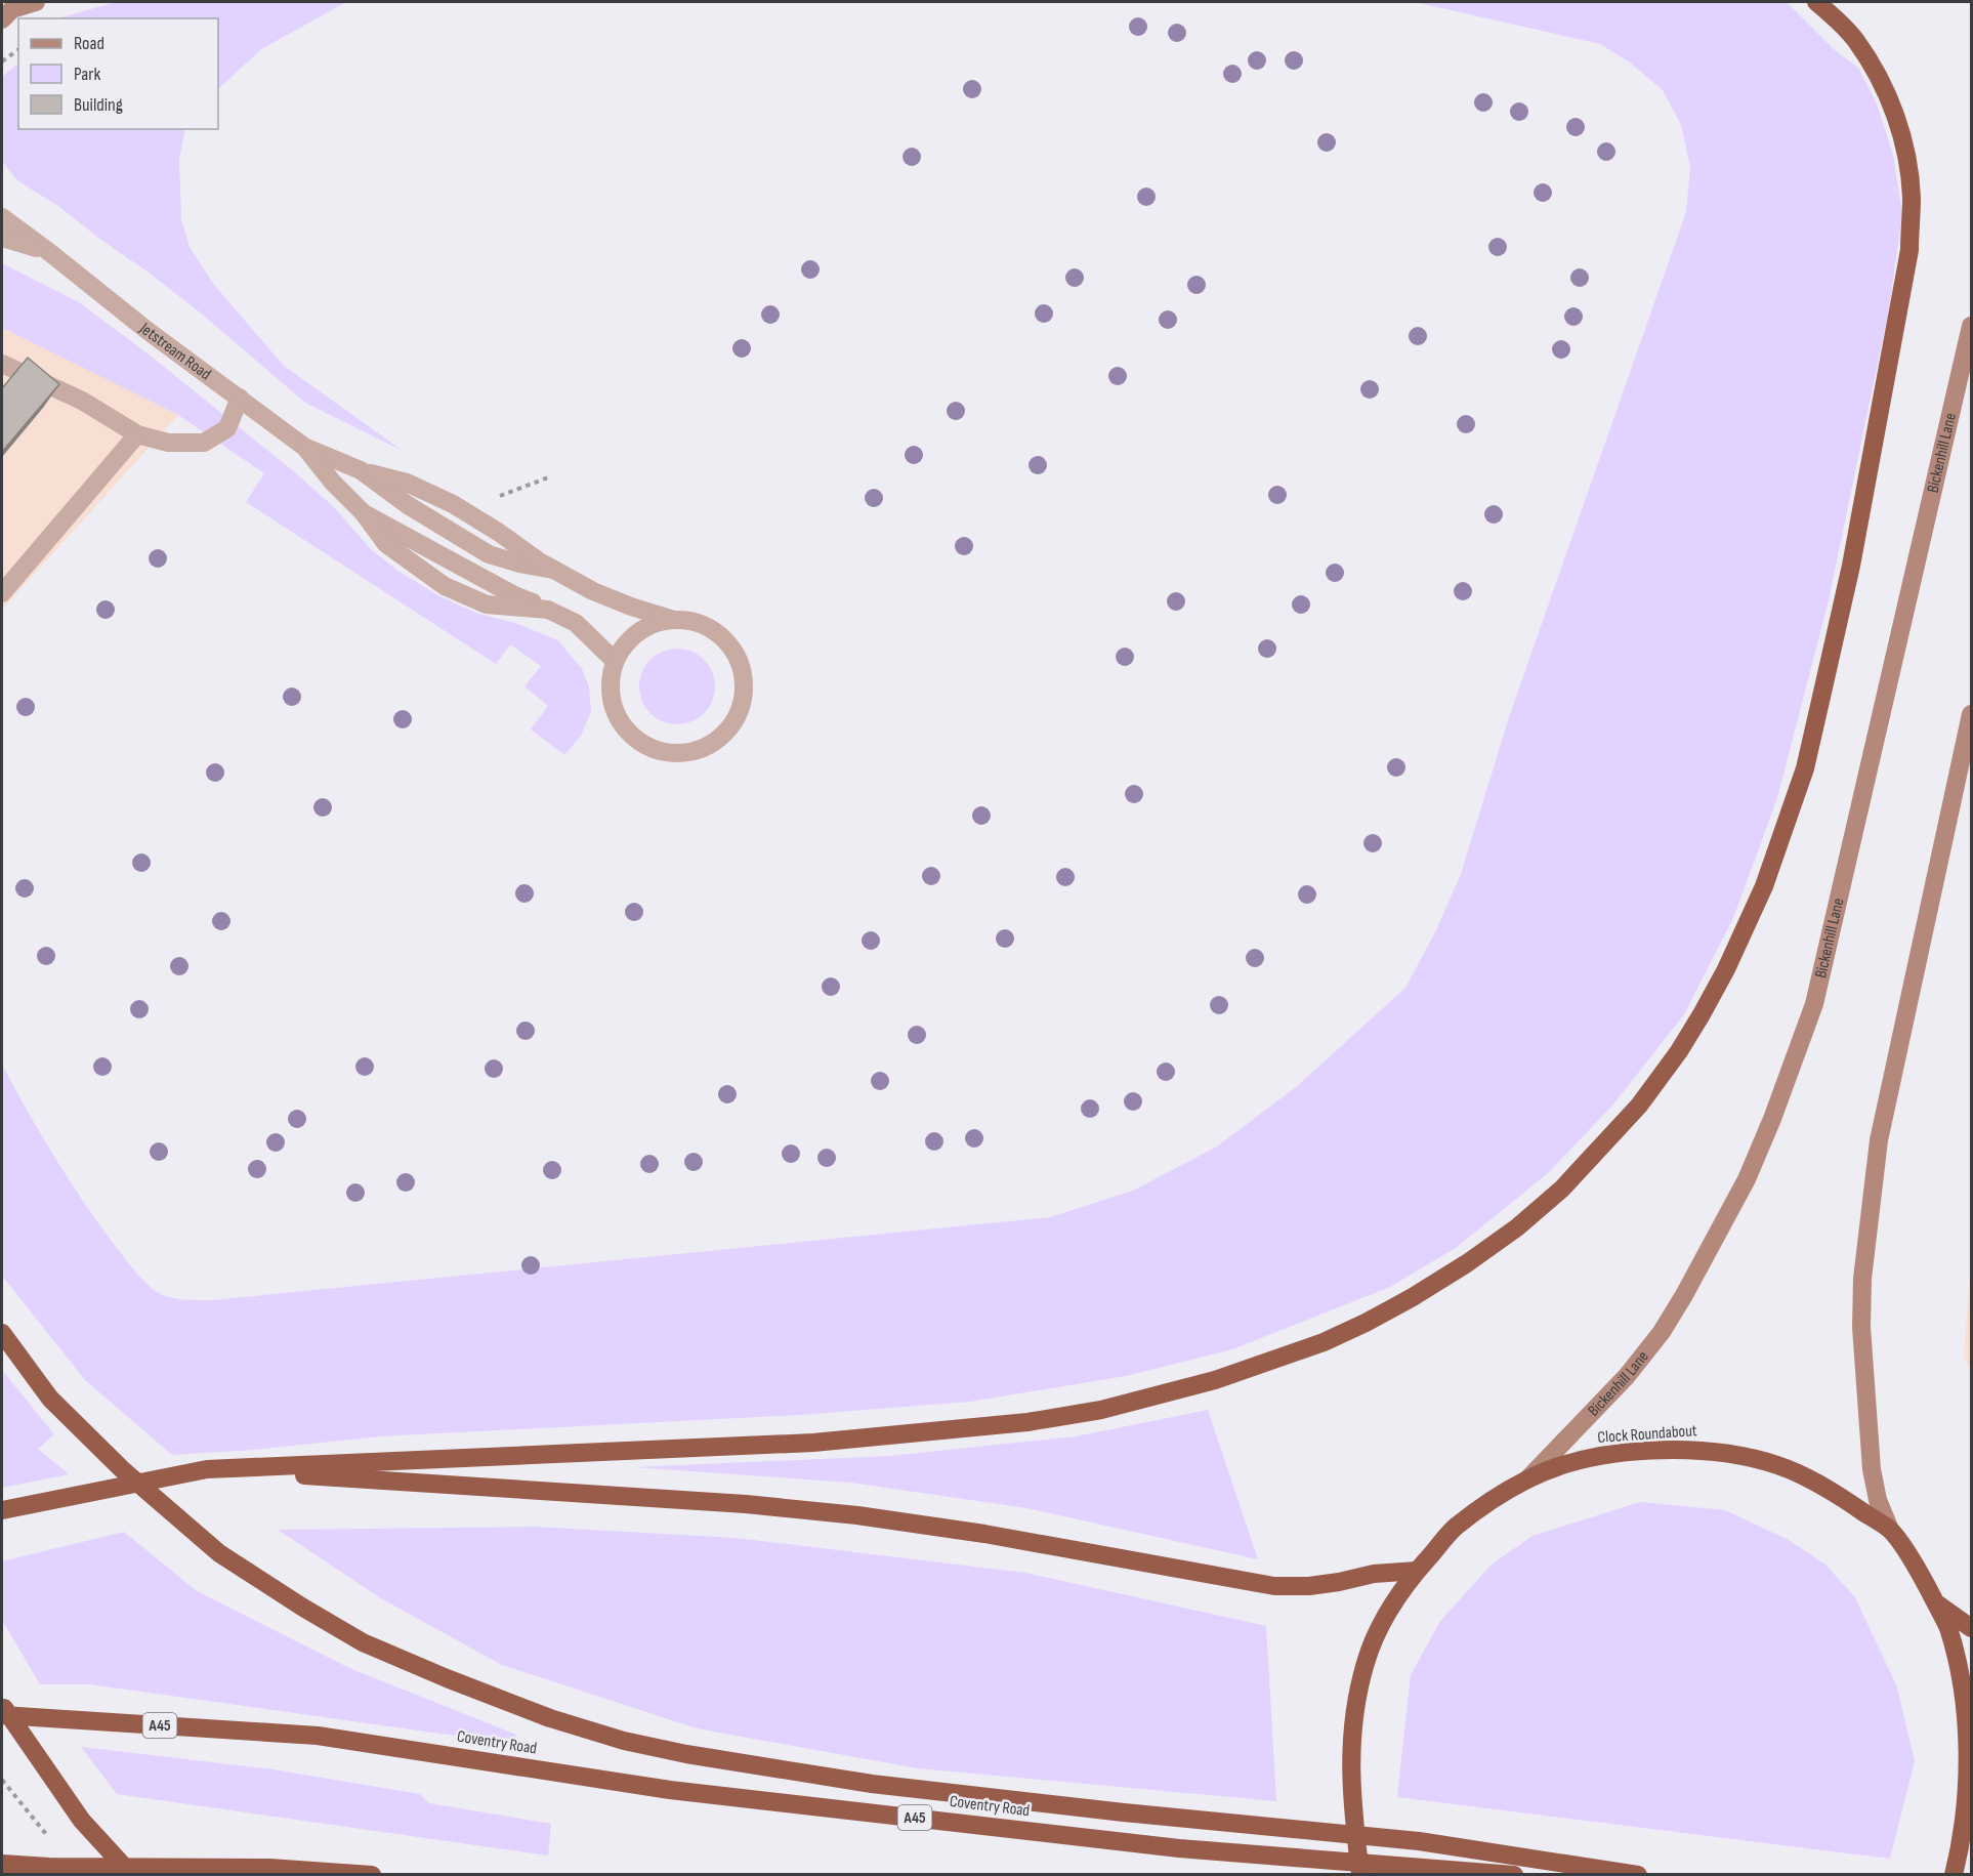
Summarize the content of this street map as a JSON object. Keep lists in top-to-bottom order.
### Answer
{
  "streets": {
    "highway": ["Clock Roundabout", "A45", "Coventry Road"],
    "main road": ["Bickenhill Lane"],
    "lane": ["Jetstream Road"]
  },
  "crossings": [
    ["Bickenhill Lane", "Clock Roundabout"]
  ],
  "legend": ["Road", "Park", "Building"]
}
